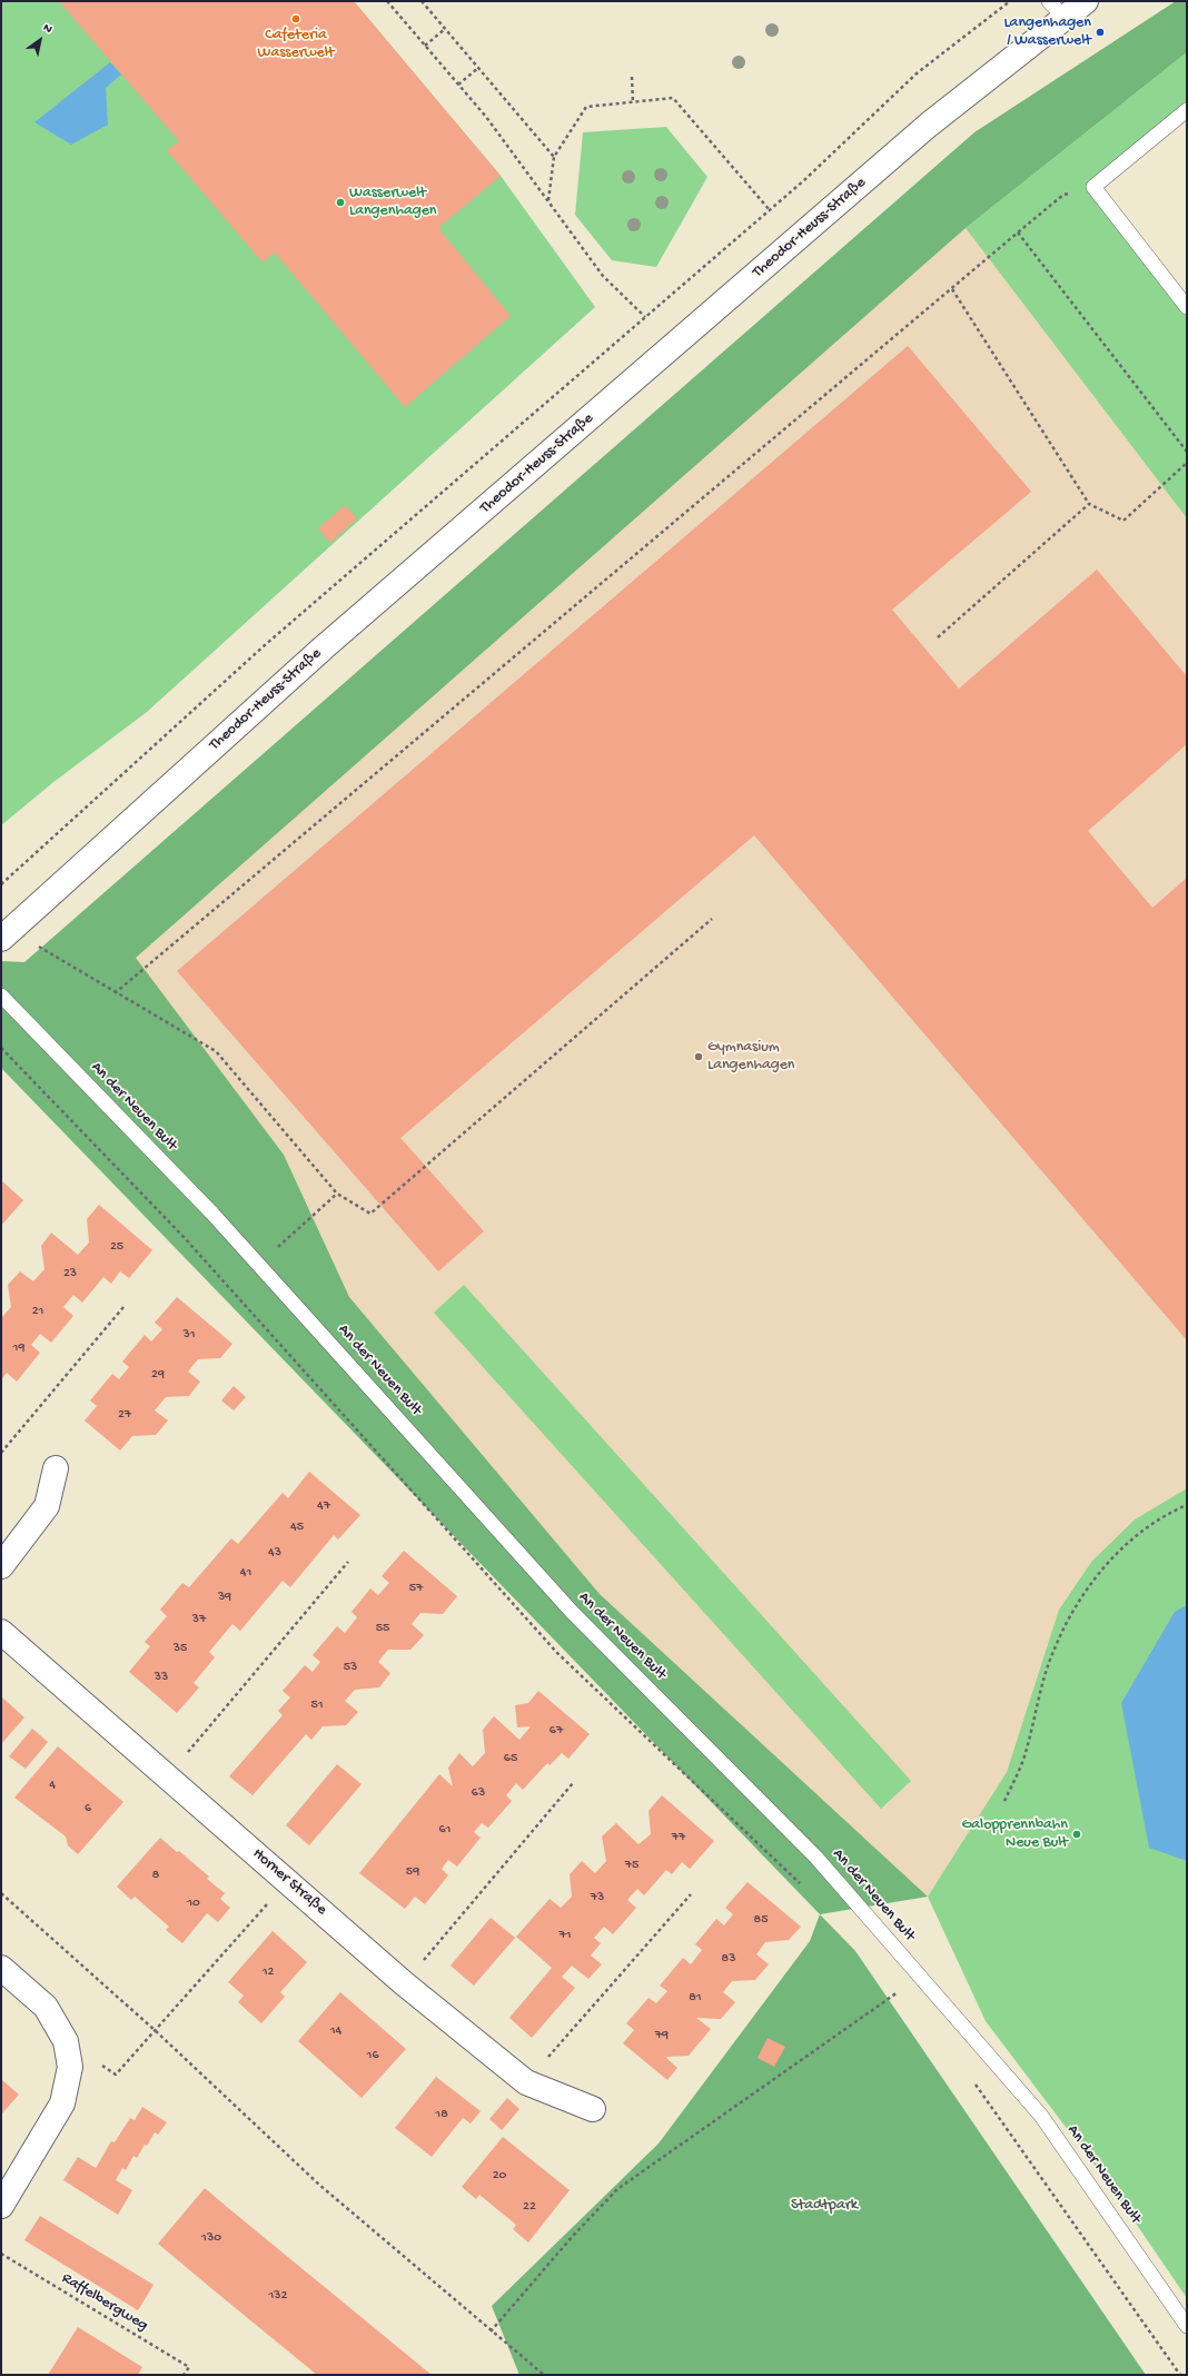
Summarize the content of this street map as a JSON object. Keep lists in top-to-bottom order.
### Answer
{
  "streets": {
    "street": ["Theodor-Heuss-Straße", "Horner Straße"],
    "lane": ["An der Neuen Bult"],
    "path": ["Raffelbergweg"]
  },
  "parks": ["Stadtpark"],
  "places": [
    "Cafeteria Wasserwelt",
    "Langenhagen / Wasserwelt",
    "Wasserwelt Langenhagen",
    "Gymnasium Langenhagen",
    "Galopprennbahn Neue Bult"
  ],
  "house_numbers": [
    "25",
    "23",
    "21",
    "31",
    "19",
    "29",
    "27",
    "47",
    "45",
    "43",
    "41",
    "57",
    "39",
    "37",
    "55",
    "35",
    "53",
    "33",
    "51",
    "67",
    "65",
    "4",
    "63",
    "6",
    "61",
    "77",
    "75",
    "59",
    "8",
    "73",
    "10",
    "85",
    "71",
    "83",
    "12",
    "81",
    "14",
    "79",
    "16",
    "18",
    "20",
    "22",
    "130",
    "132"
  ],
  "north": "top right"
}
